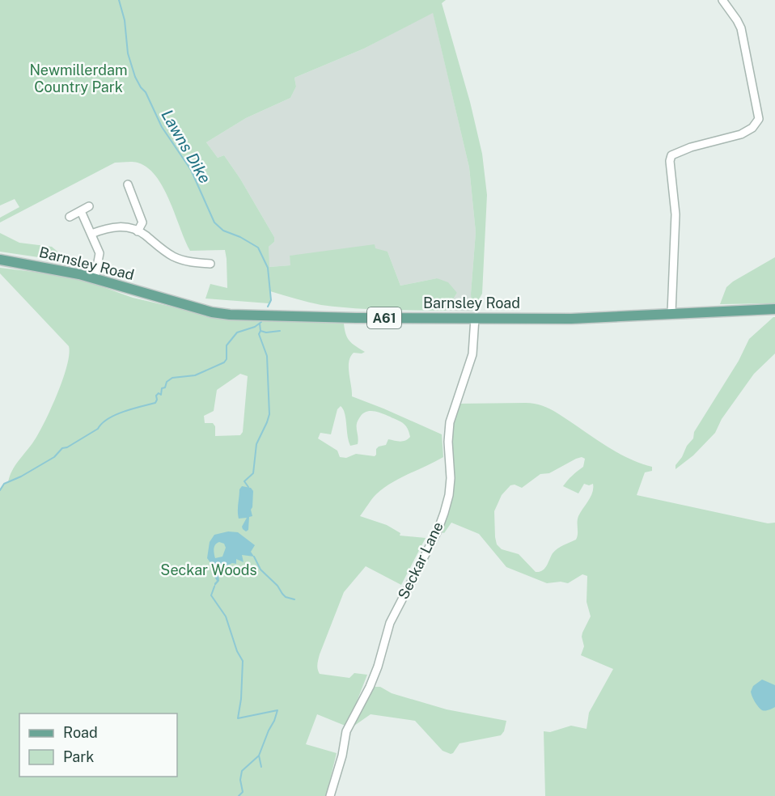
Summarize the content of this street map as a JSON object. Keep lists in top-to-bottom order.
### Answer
{
  "streets": {
    "main road": ["Barnsley Road", "A61"],
    "street": ["Seckar Lane"]
  },
  "crossings": [
    ["Barnsley Road", "Seckar Lane"]
  ],
  "water": ["Lawns Dike"],
  "parks": ["Newmillerdam Country Park", "Seckar Woods"],
  "legend": ["Road", "Park"]
}
